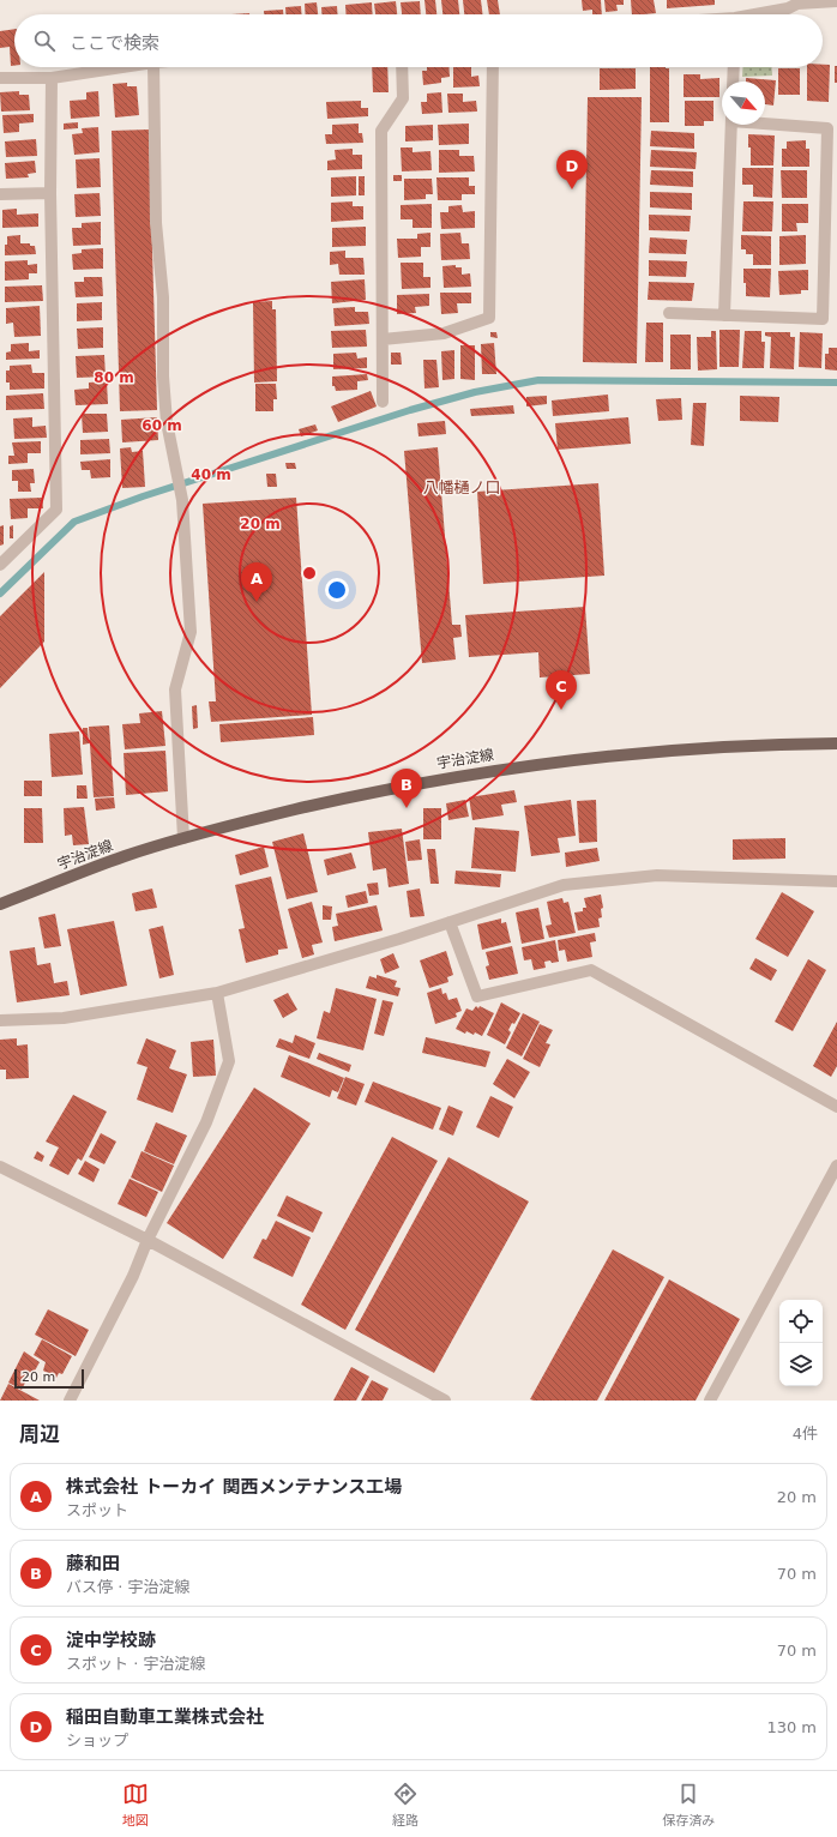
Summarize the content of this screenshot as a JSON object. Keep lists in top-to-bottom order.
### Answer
{
  "streets": {
    "main road": ["宇治淀線"]
  },
  "districts": ["八幡樋ノ口"],
  "scale_bar": "20 m",
  "north": "bottom right",
  "page": {
    "search": "ここで検索",
    "pins": [
      "D",
      "A",
      "C",
      "B"
    ],
    "scale": "20 m",
    "heading": ["周辺", "4件"],
    "list": [
      {
        "mark": "A",
        "name": "株式会社 トーカイ 関西メンテナンス工場",
        "note": "スポット",
        "value": "20 m"
      },
      {
        "mark": "B",
        "name": "藤和田",
        "note": "バス停 · 宇治淀線",
        "value": "70 m"
      },
      {
        "mark": "C",
        "name": "淀中学校跡",
        "note": "スポット · 宇治淀線",
        "value": "70 m"
      },
      {
        "mark": "D",
        "name": "稲田自動車工業株式会社",
        "note": "ショップ",
        "value": "130 m"
      }
    ],
    "nav": ["地図", "経路", "保存済み"]
  },
  "rings": [
    "80 m",
    "60 m",
    "40 m",
    "20 m"
  ]
}
